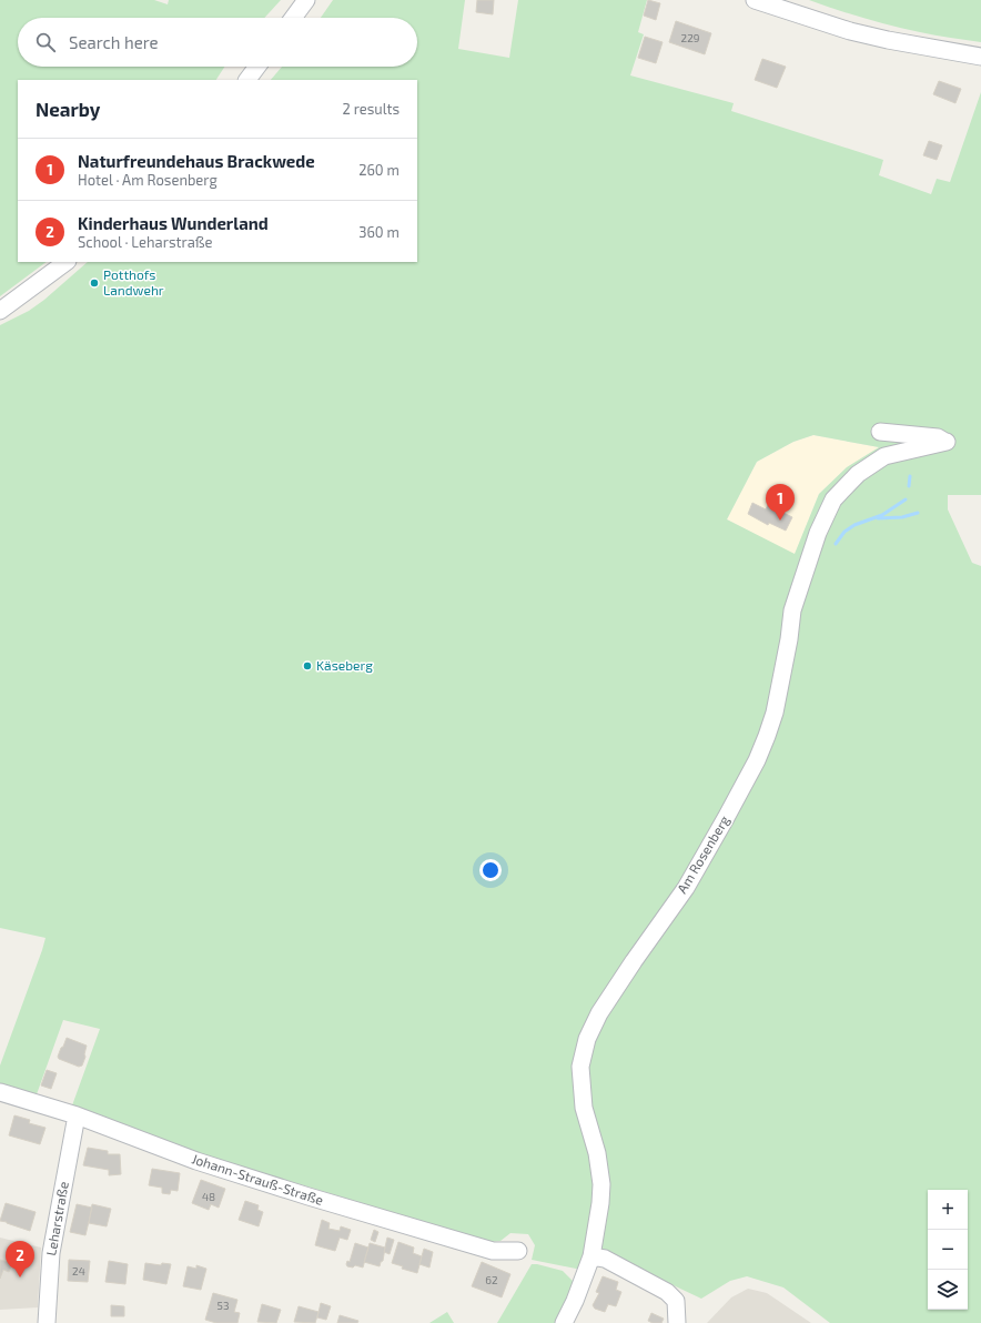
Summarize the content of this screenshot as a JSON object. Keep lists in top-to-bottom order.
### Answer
{
  "streets": {
    "street": ["Am Rosenberg", "Johann-Strauß-Straße", "Leharstraße"]
  },
  "crossings": [
    ["Johann-Strauß-Straße", "Leharstraße"]
  ],
  "places": ["Potthofs Landwehr", "Käseberg"],
  "house_numbers": [
    "229",
    "48",
    "24",
    "62",
    "53"
  ],
  "page": {
    "search": "Search here",
    "heading": ["Nearby", "2 results"],
    "list": [
      {
        "mark": "1",
        "name": "Naturfreundehaus Brackwede",
        "note": "Hotel · Am Rosenberg",
        "value": "260 m"
      },
      {
        "mark": "2",
        "name": "Kinderhaus Wunderland",
        "note": "School · Leharstraße",
        "value": "360 m"
      }
    ],
    "pins": ["1", "2"],
    "map_buttons": ["+", "−"]
  }
}
